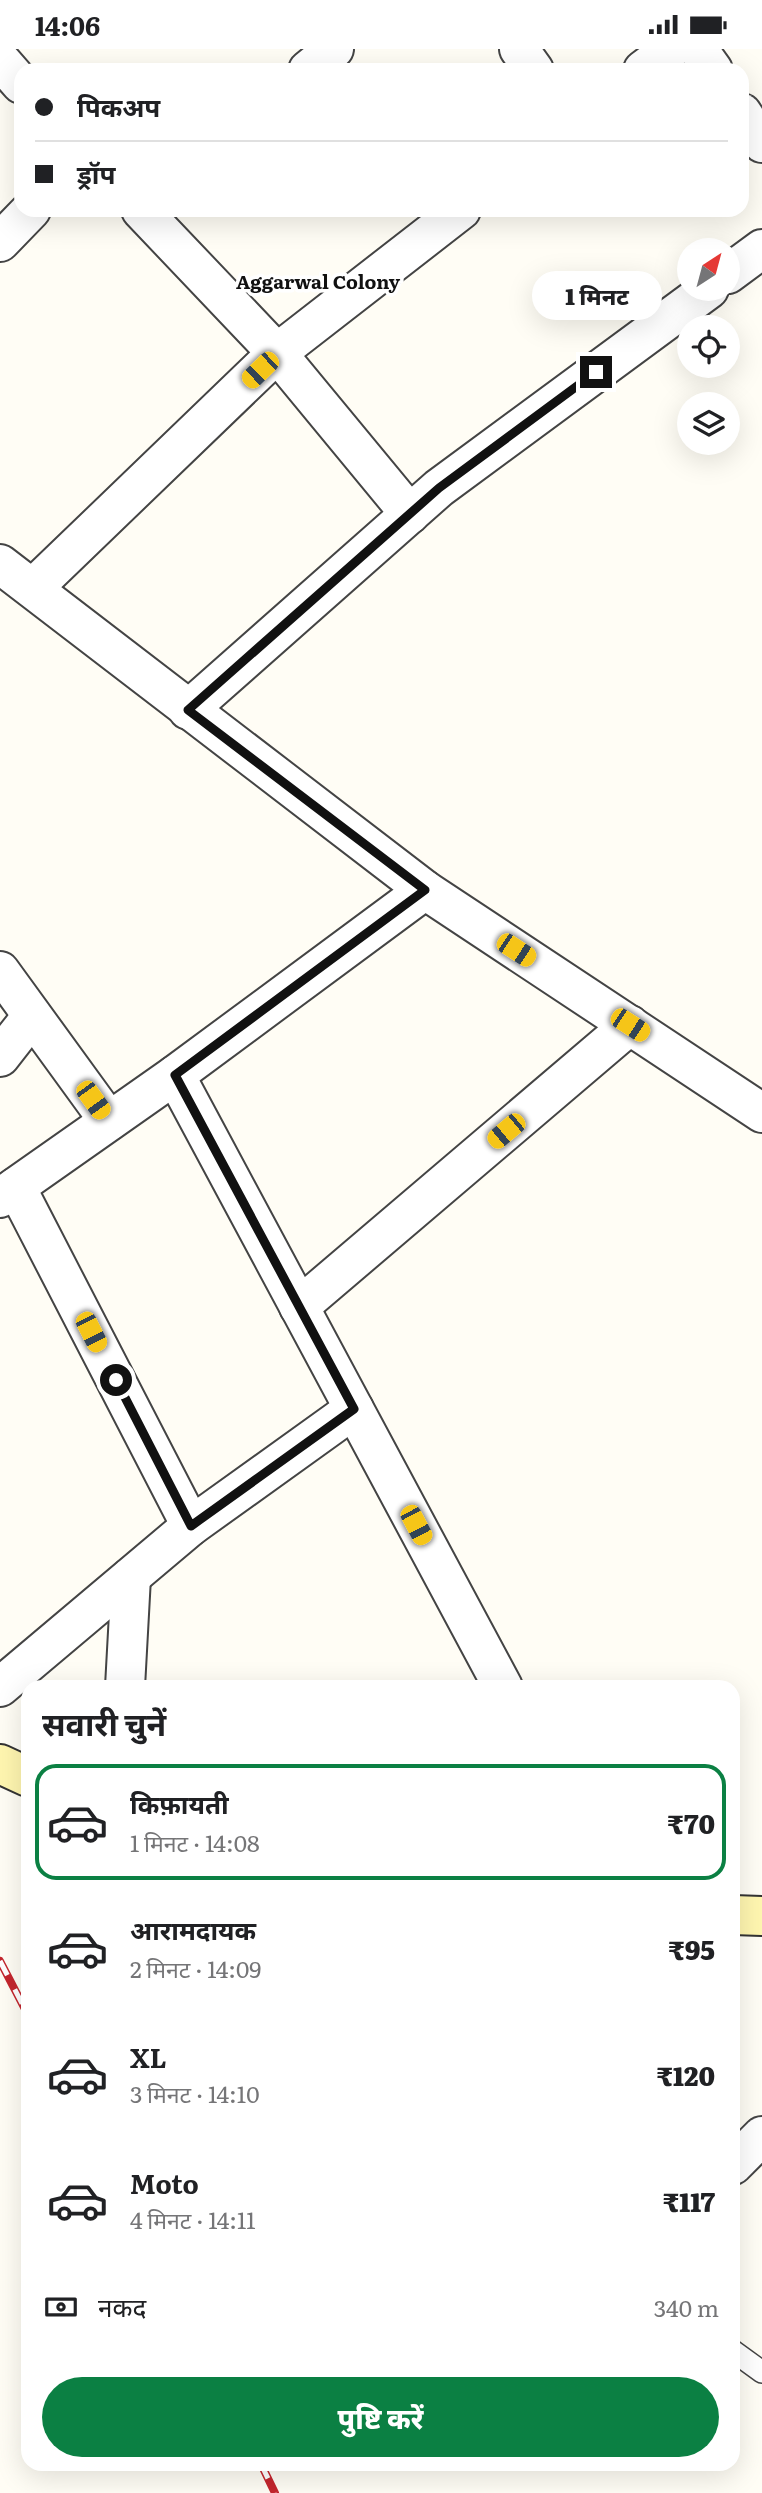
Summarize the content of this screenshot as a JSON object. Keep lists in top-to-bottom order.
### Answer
{
  "districts": ["Aggarwal Colony"],
  "north": "top right",
  "page": {
    "status": "14:06",
    "banner": ["पिकअप", "ड्रॉप"],
    "bubble": "1 मिनट",
    "heading": "सवारी चुनें",
    "list": [
      {
        "name": "किफ़ायती",
        "note": "1 मिनट · 14:08",
        "value": "₹70"
      },
      {
        "name": "आरामदायक",
        "note": "2 मिनट · 14:09",
        "value": "₹95"
      },
      {
        "name": "XL",
        "note": "3 मिनट · 14:10",
        "value": "₹120"
      },
      {
        "name": "Moto",
        "note": "4 मिनट · 14:11",
        "value": "₹117"
      }
    ],
    "pay": ["नकद", "340 m"],
    "buttons": "पुष्टि करें"
  }
}
